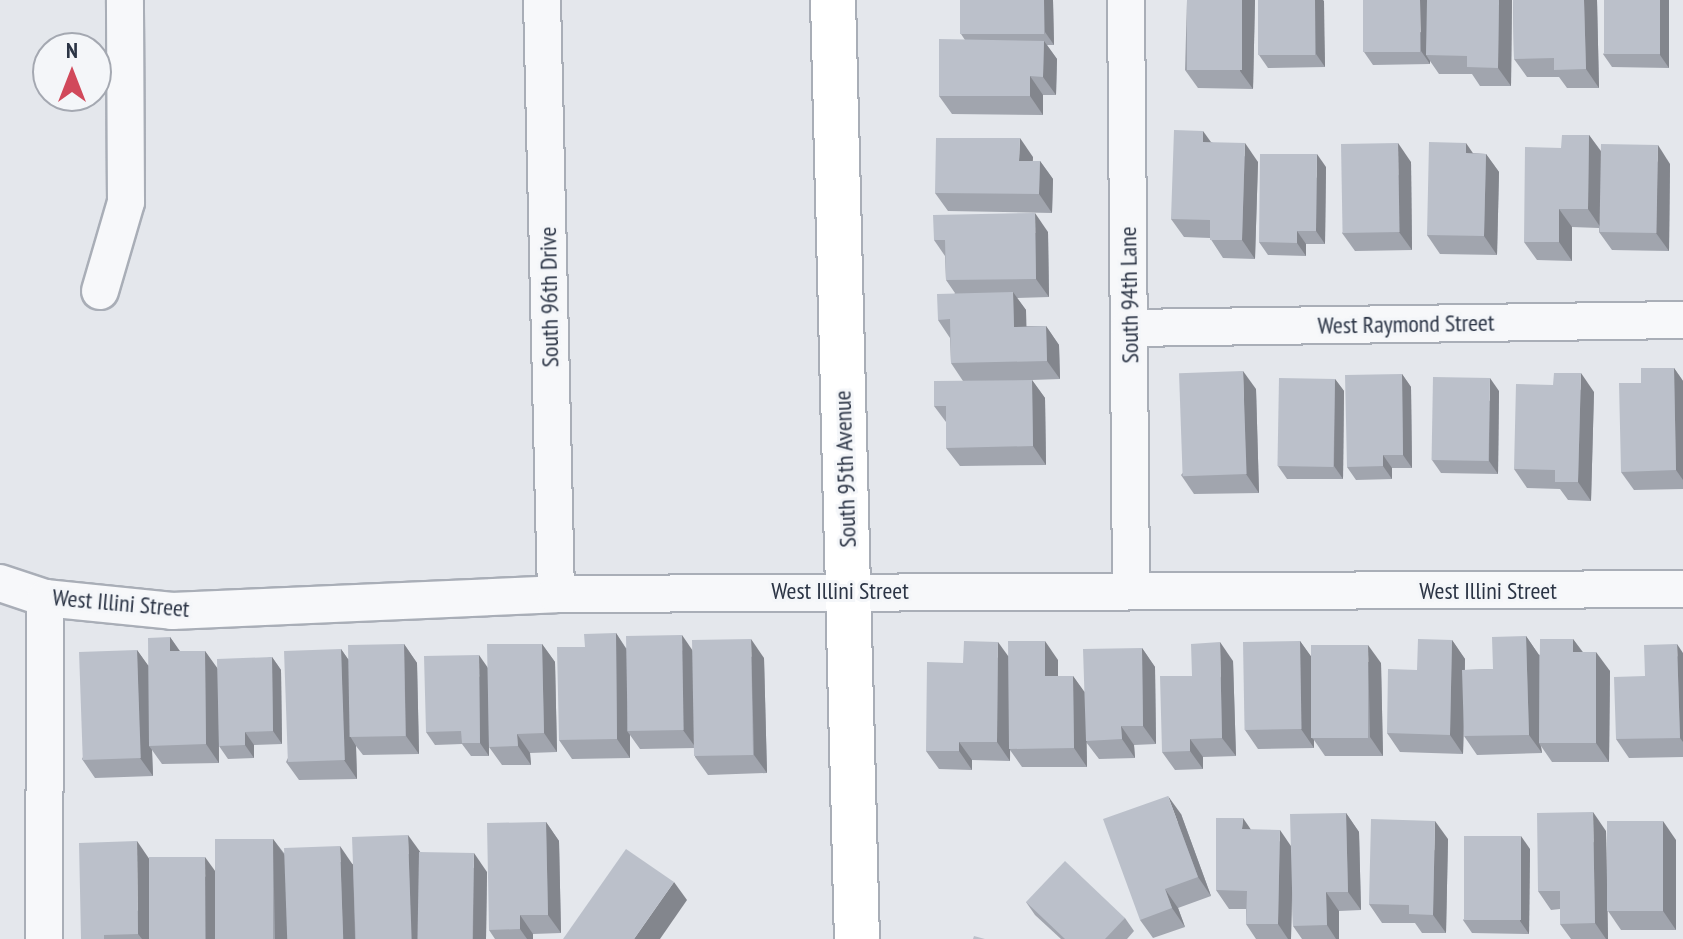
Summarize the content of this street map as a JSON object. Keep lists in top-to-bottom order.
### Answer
{
  "streets": {
    "street": [
      "South 94th Lane",
      "South 96th Drive",
      "West Raymond Street",
      "South 95th Avenue",
      "West Illini Street"
    ]
  },
  "crossings": [
    ["South 94th Lane", "West Raymond Street"],
    ["South 94th Lane", "West Illini Street"],
    ["South 96th Drive", "West Illini Street"],
    ["South 95th Avenue", "West Illini Street"]
  ],
  "north": "top"
}
